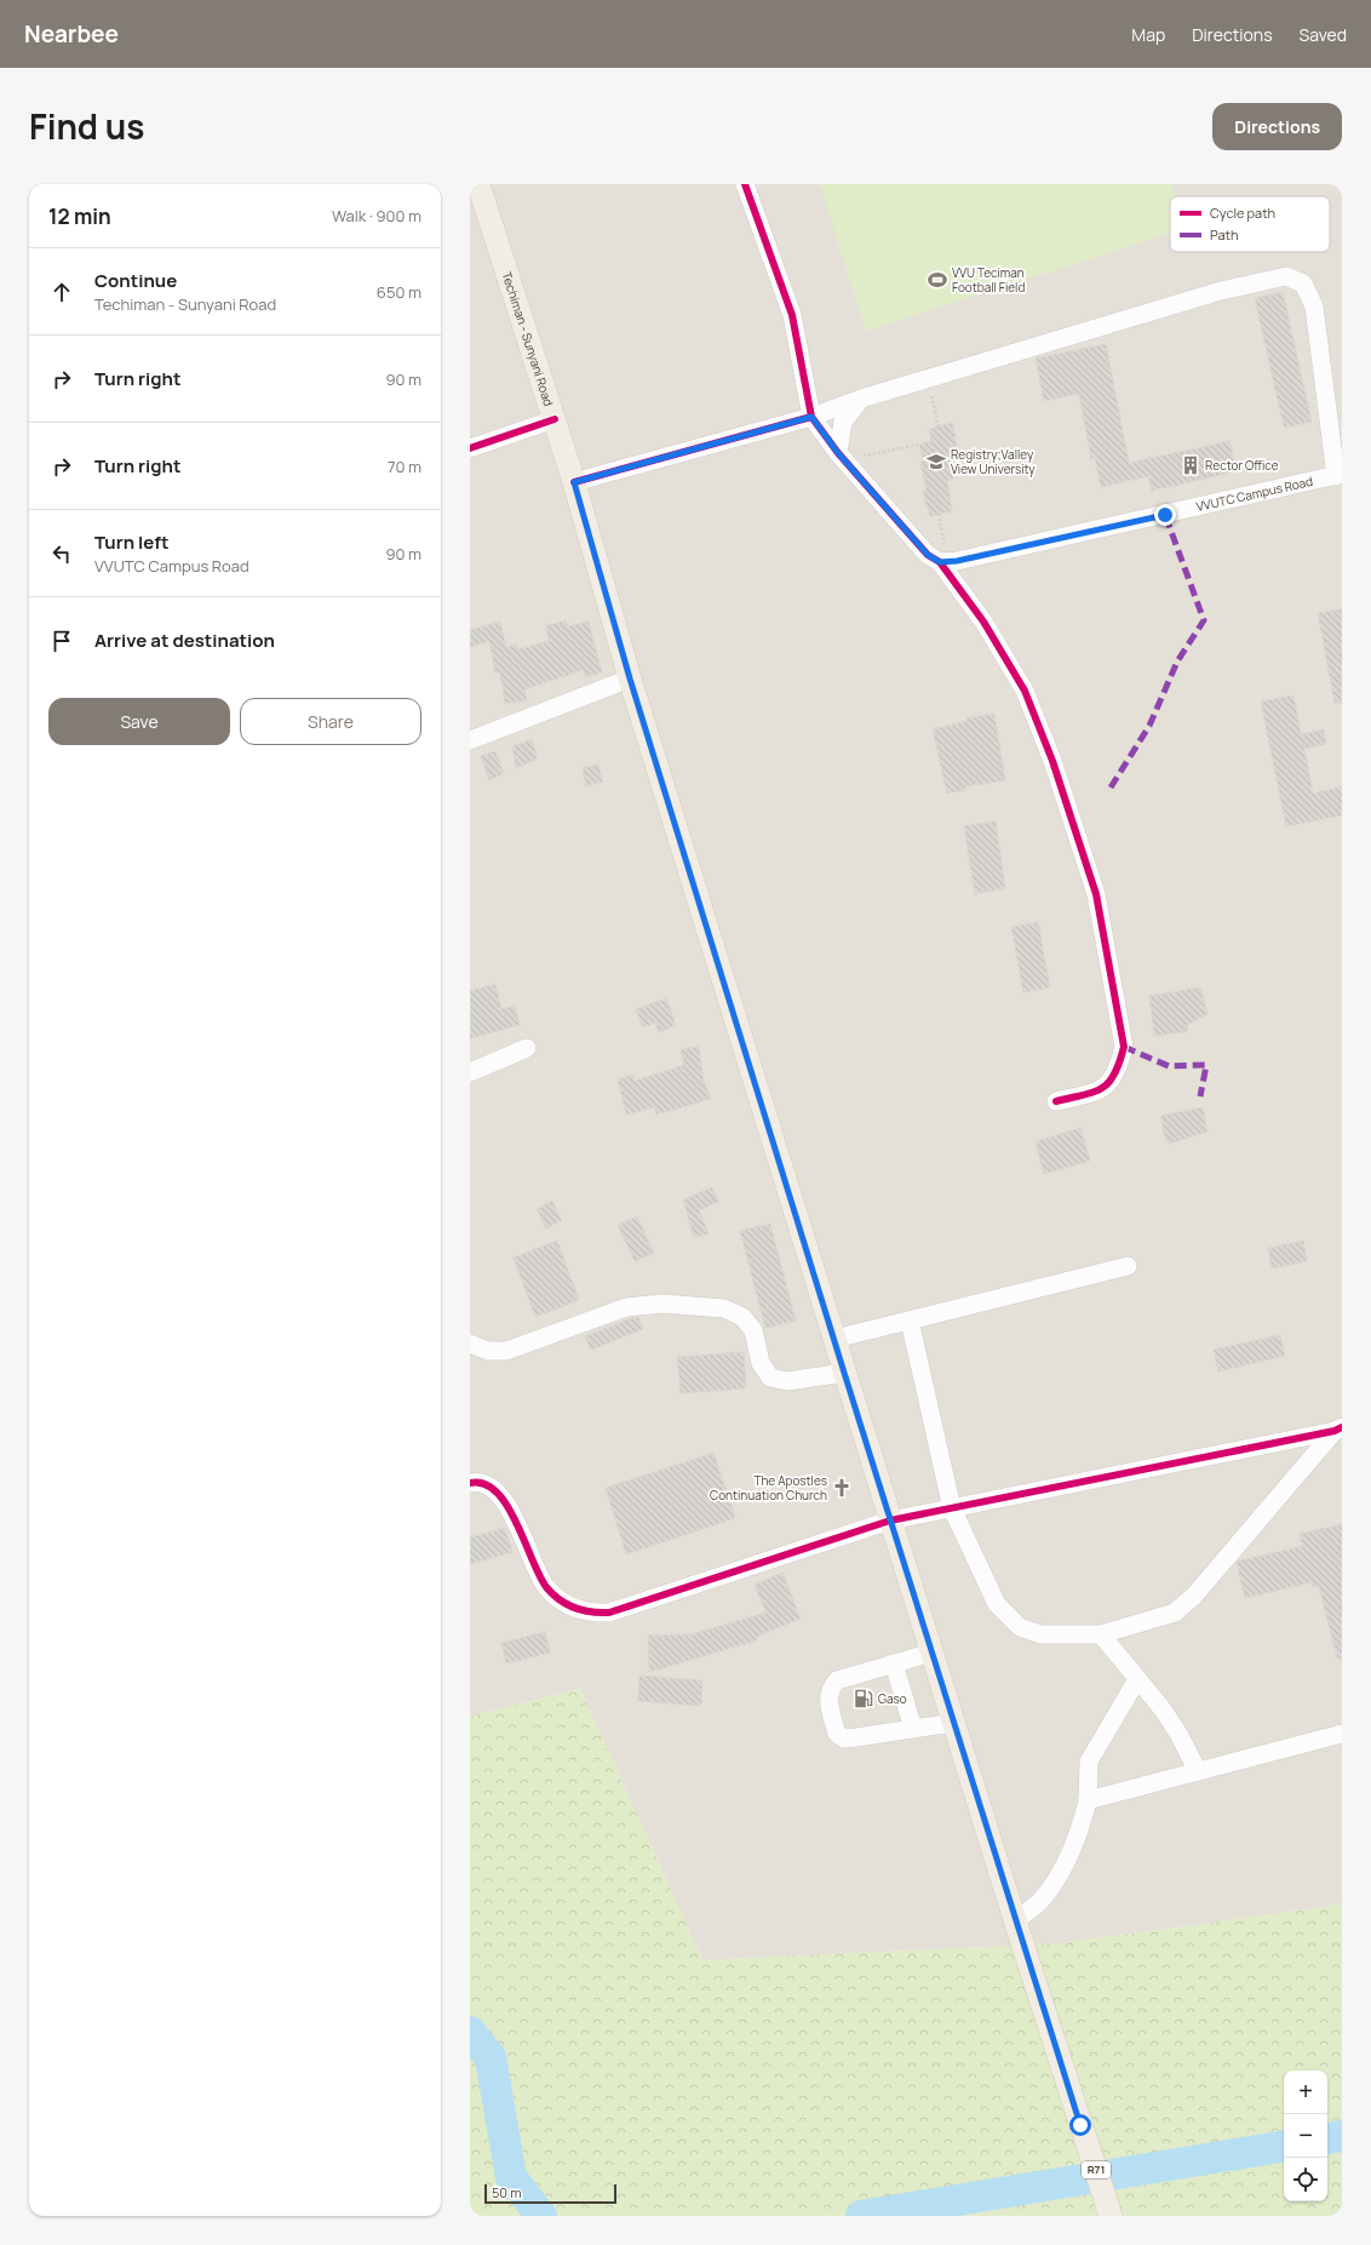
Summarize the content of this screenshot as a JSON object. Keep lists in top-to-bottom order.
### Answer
{
  "streets": {
    "main road": ["Techiman - Sunyani Road", "R71"],
    "street": ["VVUTC Campus Road"]
  },
  "places": {
    "sports": ["VVU Teciman Football Field"],
    "school or university": ["Registry;Valley View University"],
    "building": ["Rector Office"],
    "church": ["The Apostles Continuation Church"],
    "fuel station": ["Gaso"]
  },
  "legend": ["Cycle path", "Path"],
  "scale_bar": "50 m",
  "page": {
    "header": "Nearbee",
    "nav": ["Map", "Directions", "Saved"],
    "title": "Find us",
    "buttons": [
      "Directions",
      ["Save", "Share"]
    ],
    "heading": ["12 min", "Walk · 900 m"],
    "list": [
      ["Continue", "Techiman - Sunyani Road", "650 m"],
      ["Turn right", "90 m"],
      ["Turn right", "70 m"],
      ["Turn left", "VVUTC Campus Road", "90 m"],
      "Arrive at destination"
    ],
    "map_buttons": ["+", "−"],
    "scale": "50 m"
  }
}
